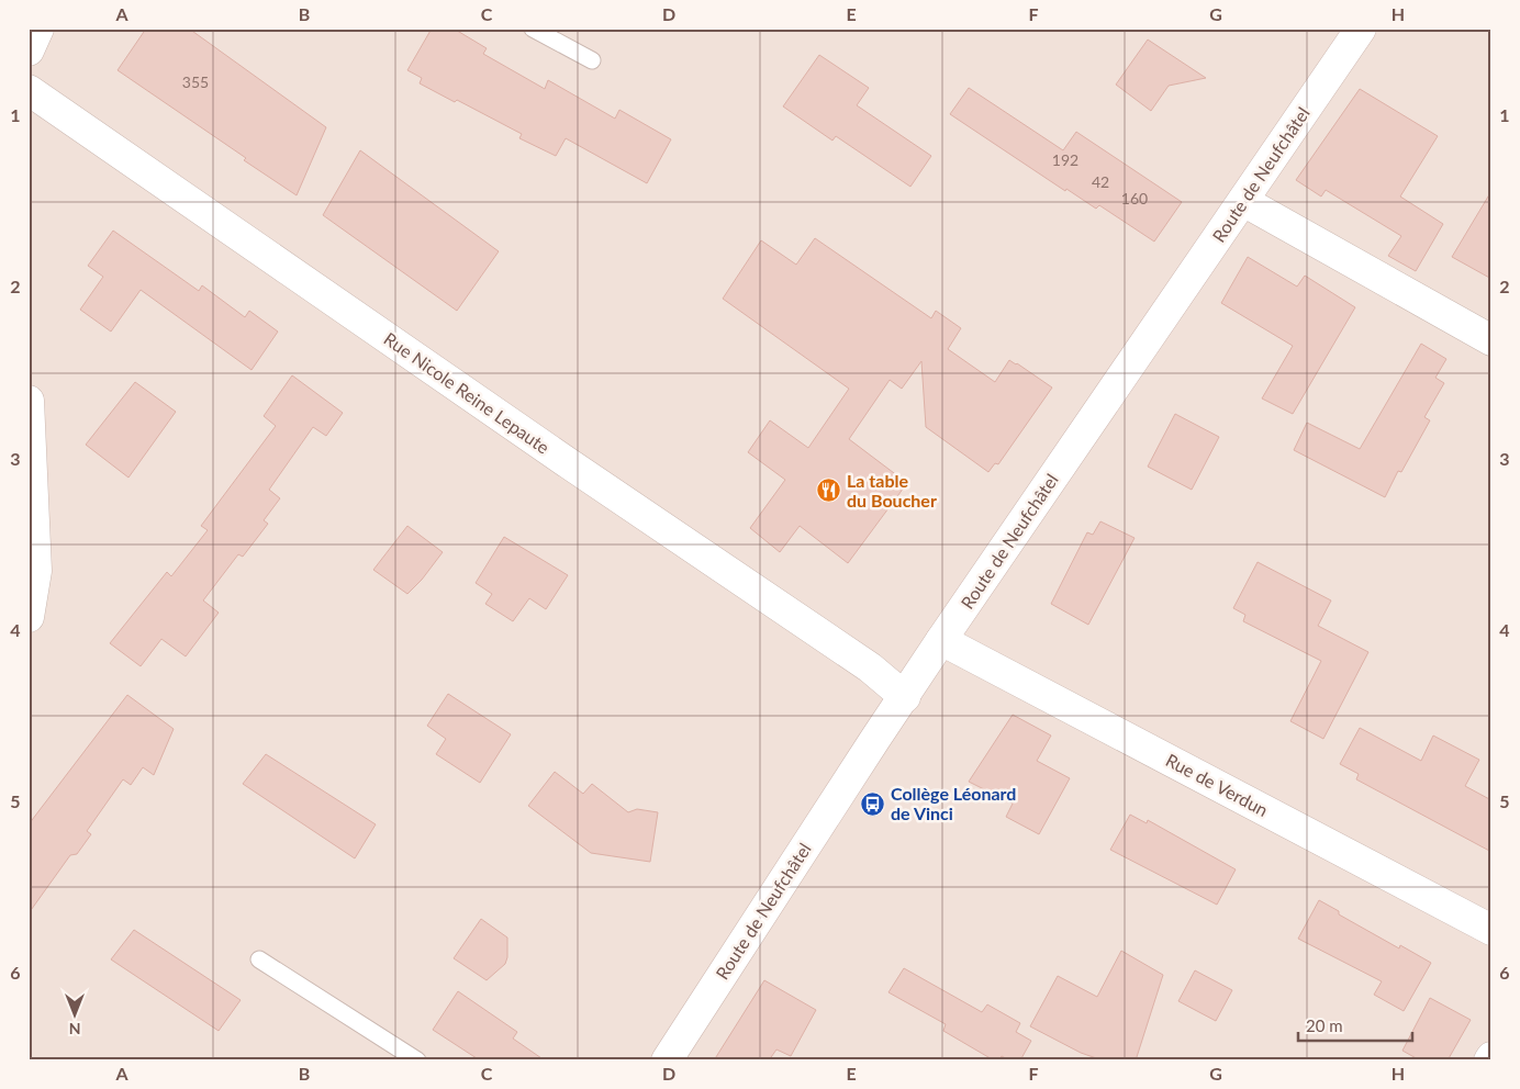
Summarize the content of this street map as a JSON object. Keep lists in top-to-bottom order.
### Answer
{
  "streets": {
    "street": ["Route de Neufchâtel", "Rue Nicole Reine Lepaute", "Rue de Verdun"]
  },
  "crossings": [
    ["Route de Neufchâtel", "Rue Nicole Reine Lepaute"],
    ["Route de Neufchâtel", "Rue de Verdun"]
  ],
  "places": {
    "restaurant": ["La table du Boucher"],
    "bus stop": ["Collège Léonard de Vinci"]
  },
  "house_numbers": [
    "355",
    "192",
    "42",
    "160"
  ],
  "scale_bar": "20 m",
  "north": "bottom",
  "grid": {
    "columns": [
      "A",
      "B",
      "C",
      "D",
      "E",
      "F",
      "G",
      "H"
    ],
    "rows": [
      "1",
      "2",
      "3",
      "4",
      "5",
      "6"
    ]
  }
}
